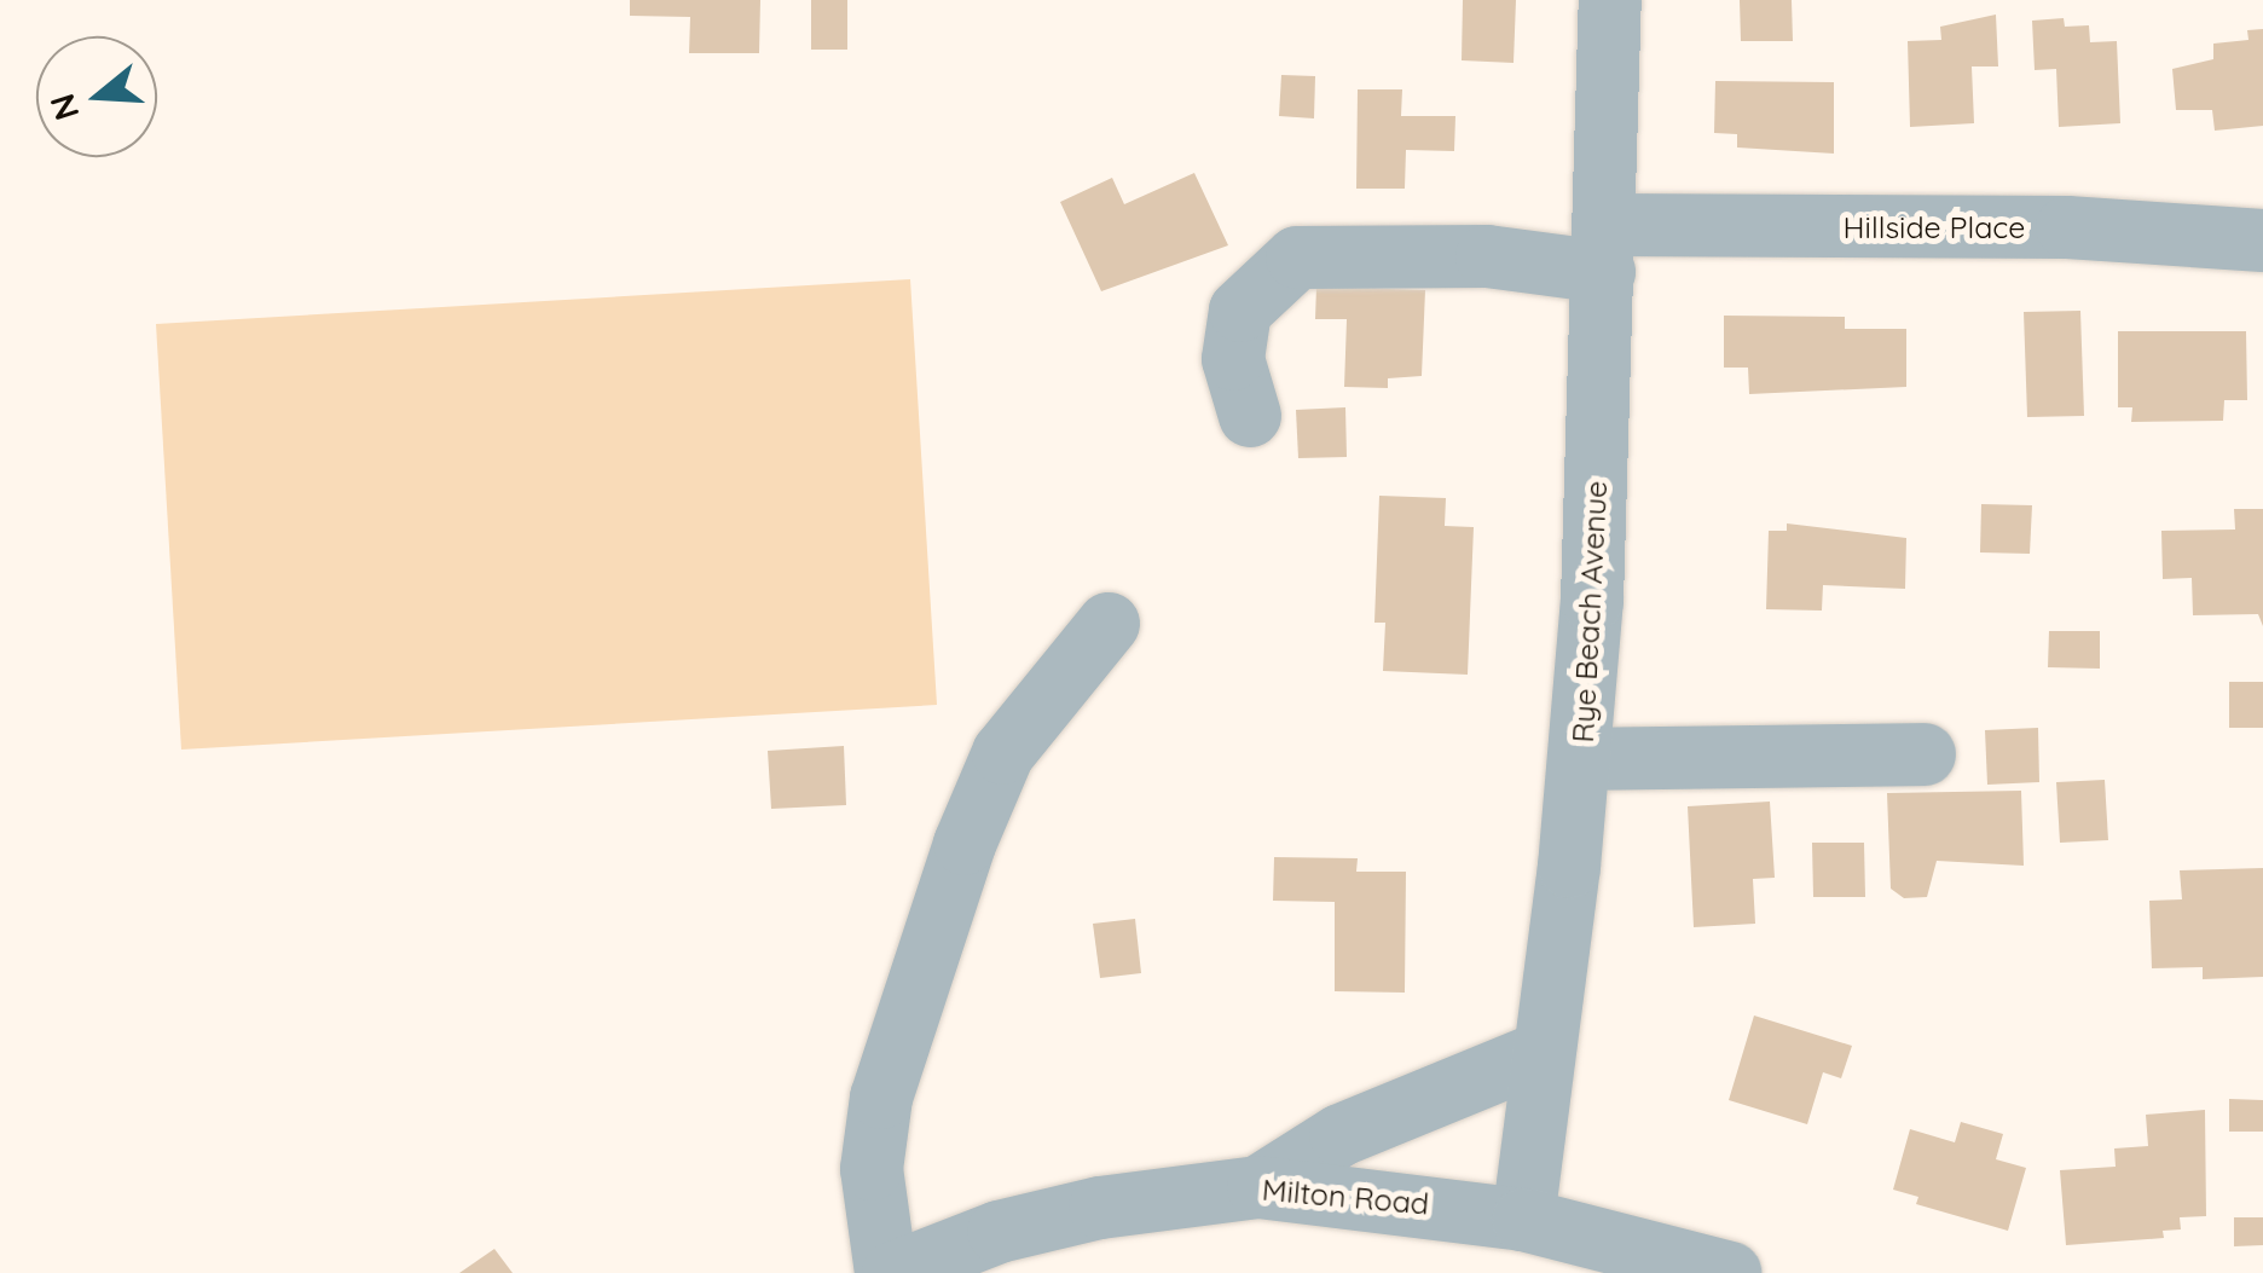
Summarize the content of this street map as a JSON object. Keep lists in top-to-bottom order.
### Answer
{
  "streets": {
    "street": ["Hillside Place", "Rye Beach Avenue", "Milton Road"]
  },
  "crossings": [
    ["Hillside Place", "Rye Beach Avenue"],
    ["Rye Beach Avenue", "Milton Road"]
  ],
  "north": "left"
}
